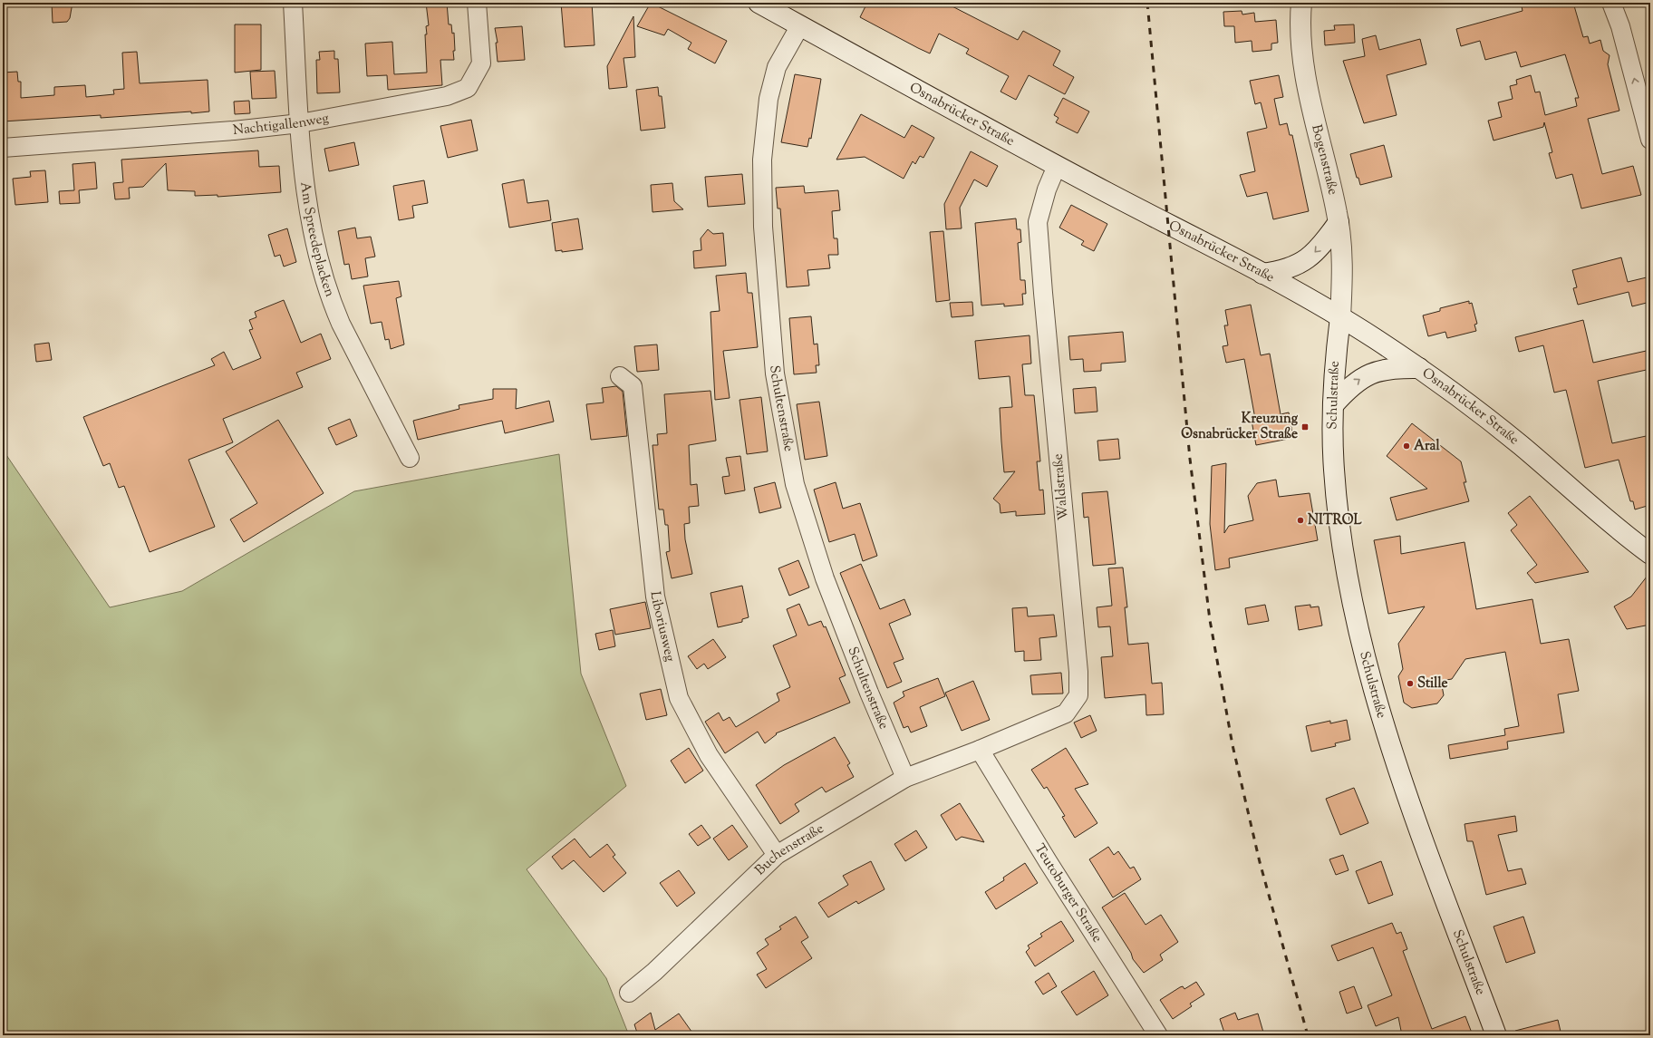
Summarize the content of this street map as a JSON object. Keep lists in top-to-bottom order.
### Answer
{
  "streets": {
    "main road": ["Osnabrücker Straße", "Bogenstraße", "Schulstraße"],
    "street": [
      "Nachtigallenweg",
      "Am Spreedeplacken",
      "Schultenstraße",
      "Waldstraße",
      "Liboriusweg",
      "Buchenstraße",
      "Teutoburger Straße"
    ]
  },
  "crossings": [
    ["Osnabrücker Straße", "Bogenstraße"],
    ["Osnabrücker Straße", "Schulstraße"],
    ["Osnabrücker Straße", "Schultenstraße"],
    ["Osnabrücker Straße", "Waldstraße"],
    ["Nachtigallenweg", "Am Spreedeplacken"],
    ["Bogenstraße", "Schulstraße"],
    ["Schultenstraße", "Buchenstraße"],
    ["Waldstraße", "Buchenstraße"],
    ["Waldstraße", "Teutoburger Straße"],
    ["Liboriusweg", "Buchenstraße"],
    ["Buchenstraße", "Teutoburger Straße"]
  ],
  "places": {
    "transit": ["Kreuzung Osnabrücker Straße"],
    "other": ["Aral", "NITROL", "Stille"]
  }
}
